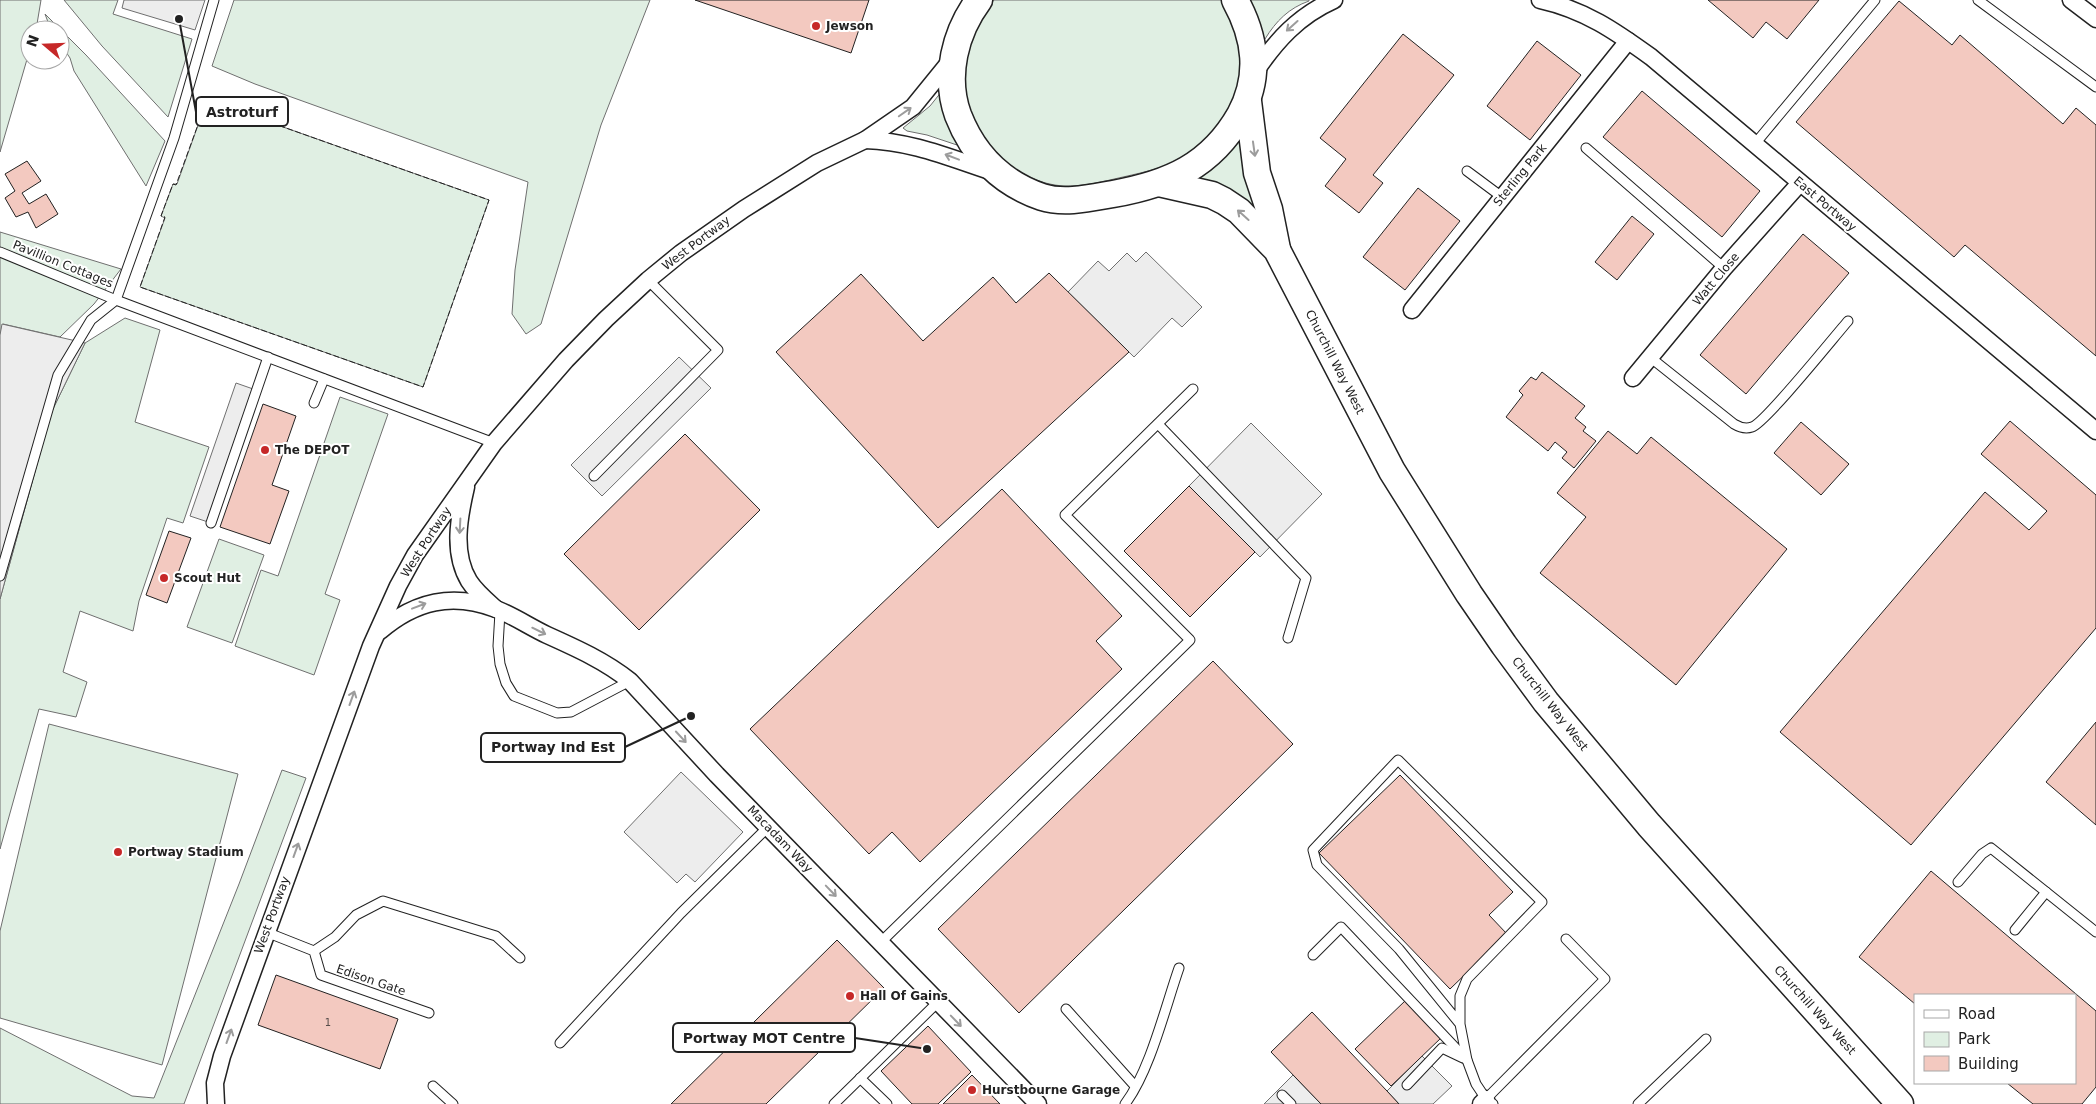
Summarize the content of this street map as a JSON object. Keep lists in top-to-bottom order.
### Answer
{
  "streets": {
    "main road": ["Churchill Way West"],
    "street": [
      "Sterling Park",
      "East Portway",
      "West Portway",
      "Watt Close",
      "Macadam Way"
    ],
    "lane": ["Pavillion Cottages", "Edison Gate"]
  },
  "crossings": [
    ["Sterling Park", "East Portway"],
    ["East Portway", "Watt Close"],
    ["West Portway", "Pavillion Cottages"],
    ["West Portway", "Churchill Way West"]
  ],
  "one_way": ["West Portway", "Macadam Way"],
  "places": [
    "Astroturf",
    "Jewson",
    "The DEPOT",
    "Scout Hut",
    "Portway Ind Est",
    "Portway Stadium",
    "Hall Of Gains",
    "Portway MOT Centre",
    "Hurstbourne Garage"
  ],
  "house_numbers": ["1"],
  "legend": ["Road", "Park", "Building"],
  "north": "left"
}
